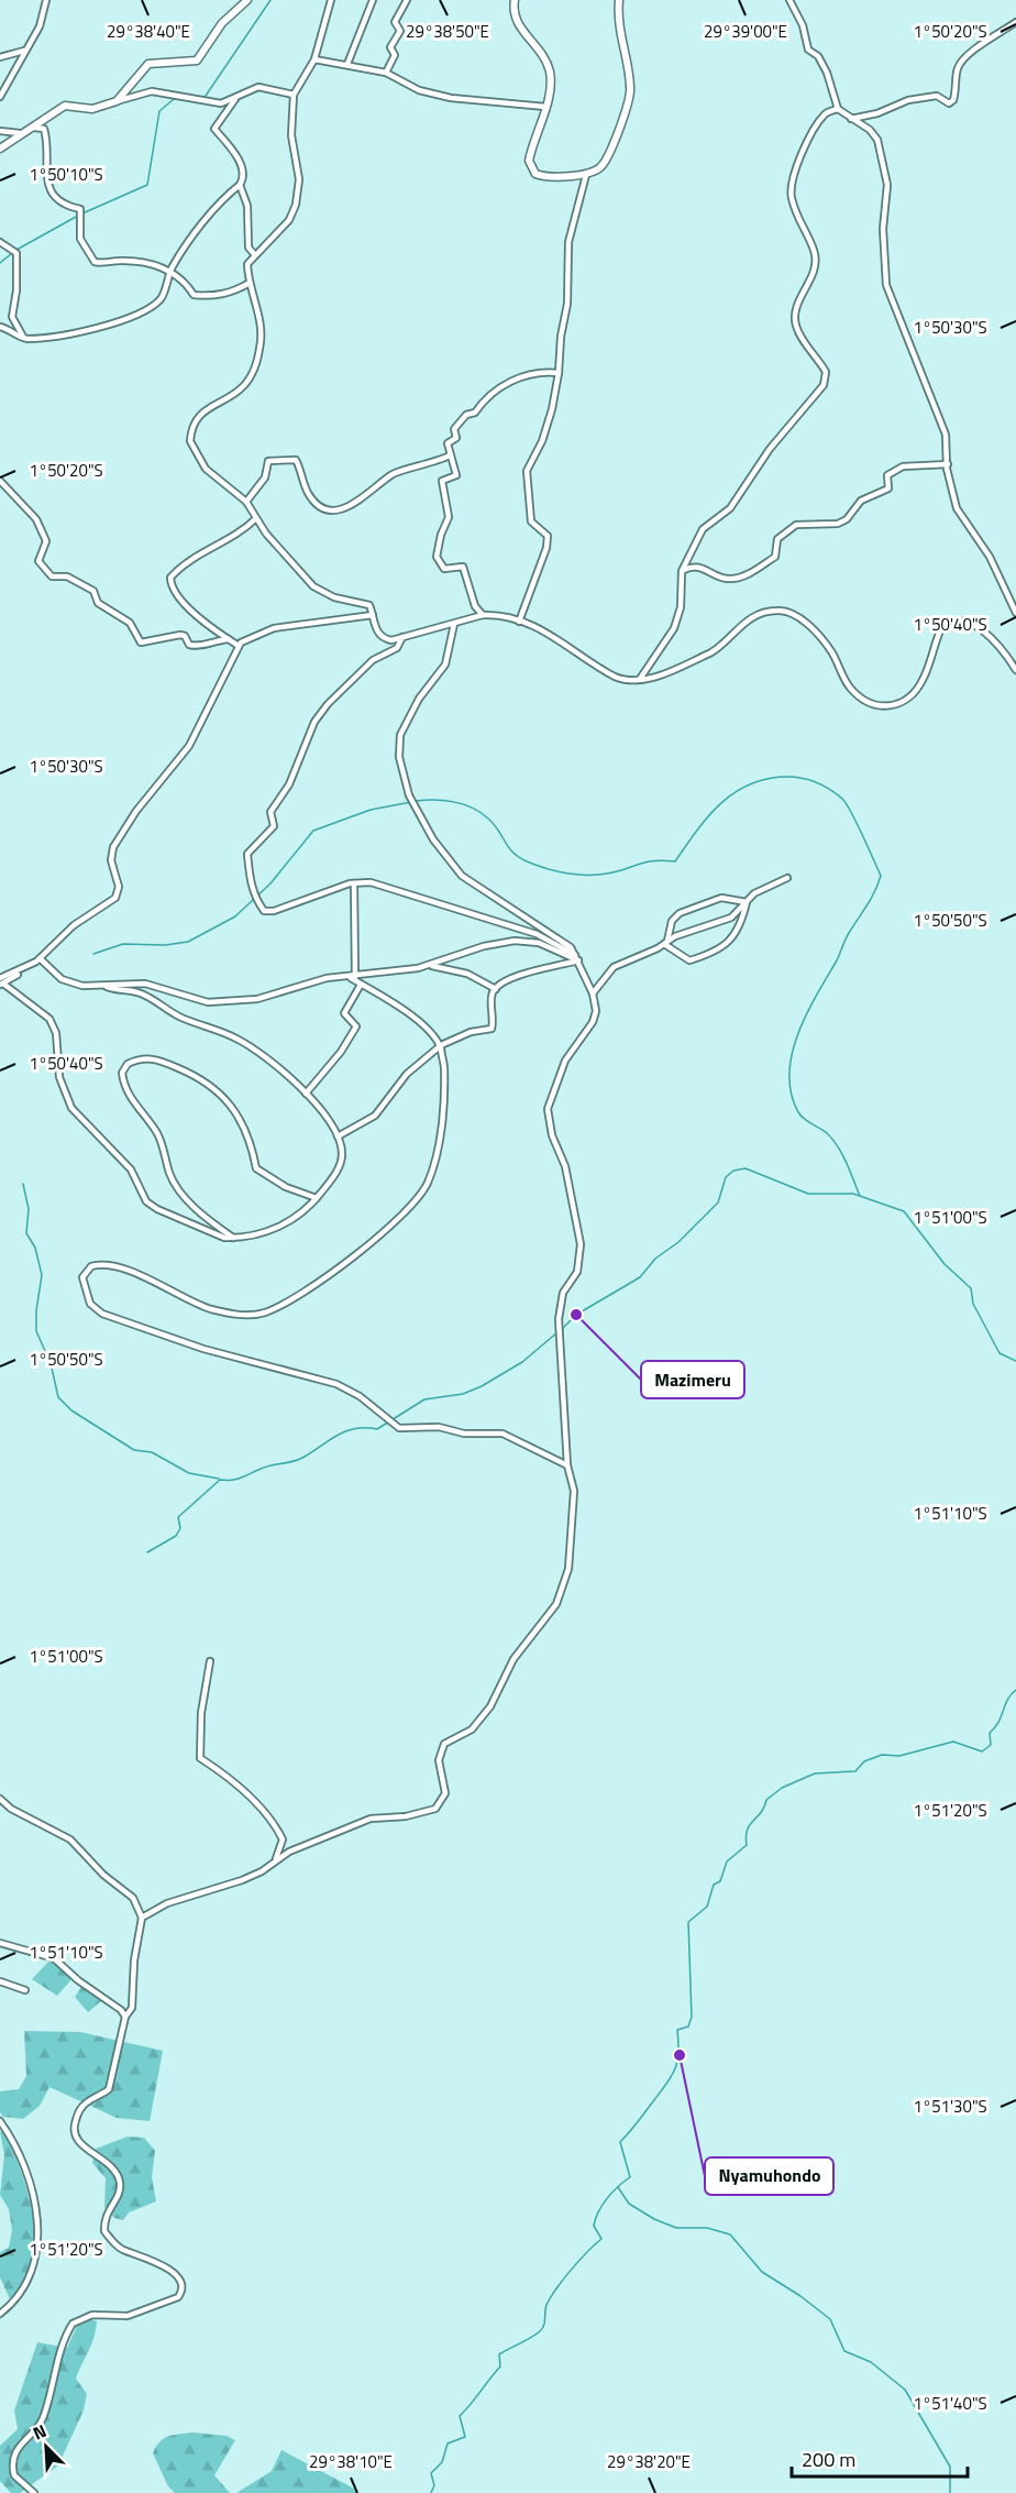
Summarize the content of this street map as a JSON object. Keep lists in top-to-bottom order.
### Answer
{
  "places": ["Mazimeru", "Nyamuhondo"],
  "scale_bar": "200 m",
  "north": "top left",
  "coordinates": [
    "1°50'20\"S",
    "29°38'40\"E",
    "29°38'50\"E",
    "29°39'00\"E",
    "1°50'10\"S",
    "1°50'30\"S",
    "1°50'40\"S",
    "1°50'50\"S",
    "1°51'00\"S",
    "1°51'10\"S",
    "1°51'20\"S",
    "1°51'30\"S",
    "1°51'40\"S",
    "29°38'10\"E",
    "29°38'20\"E"
  ]
}
